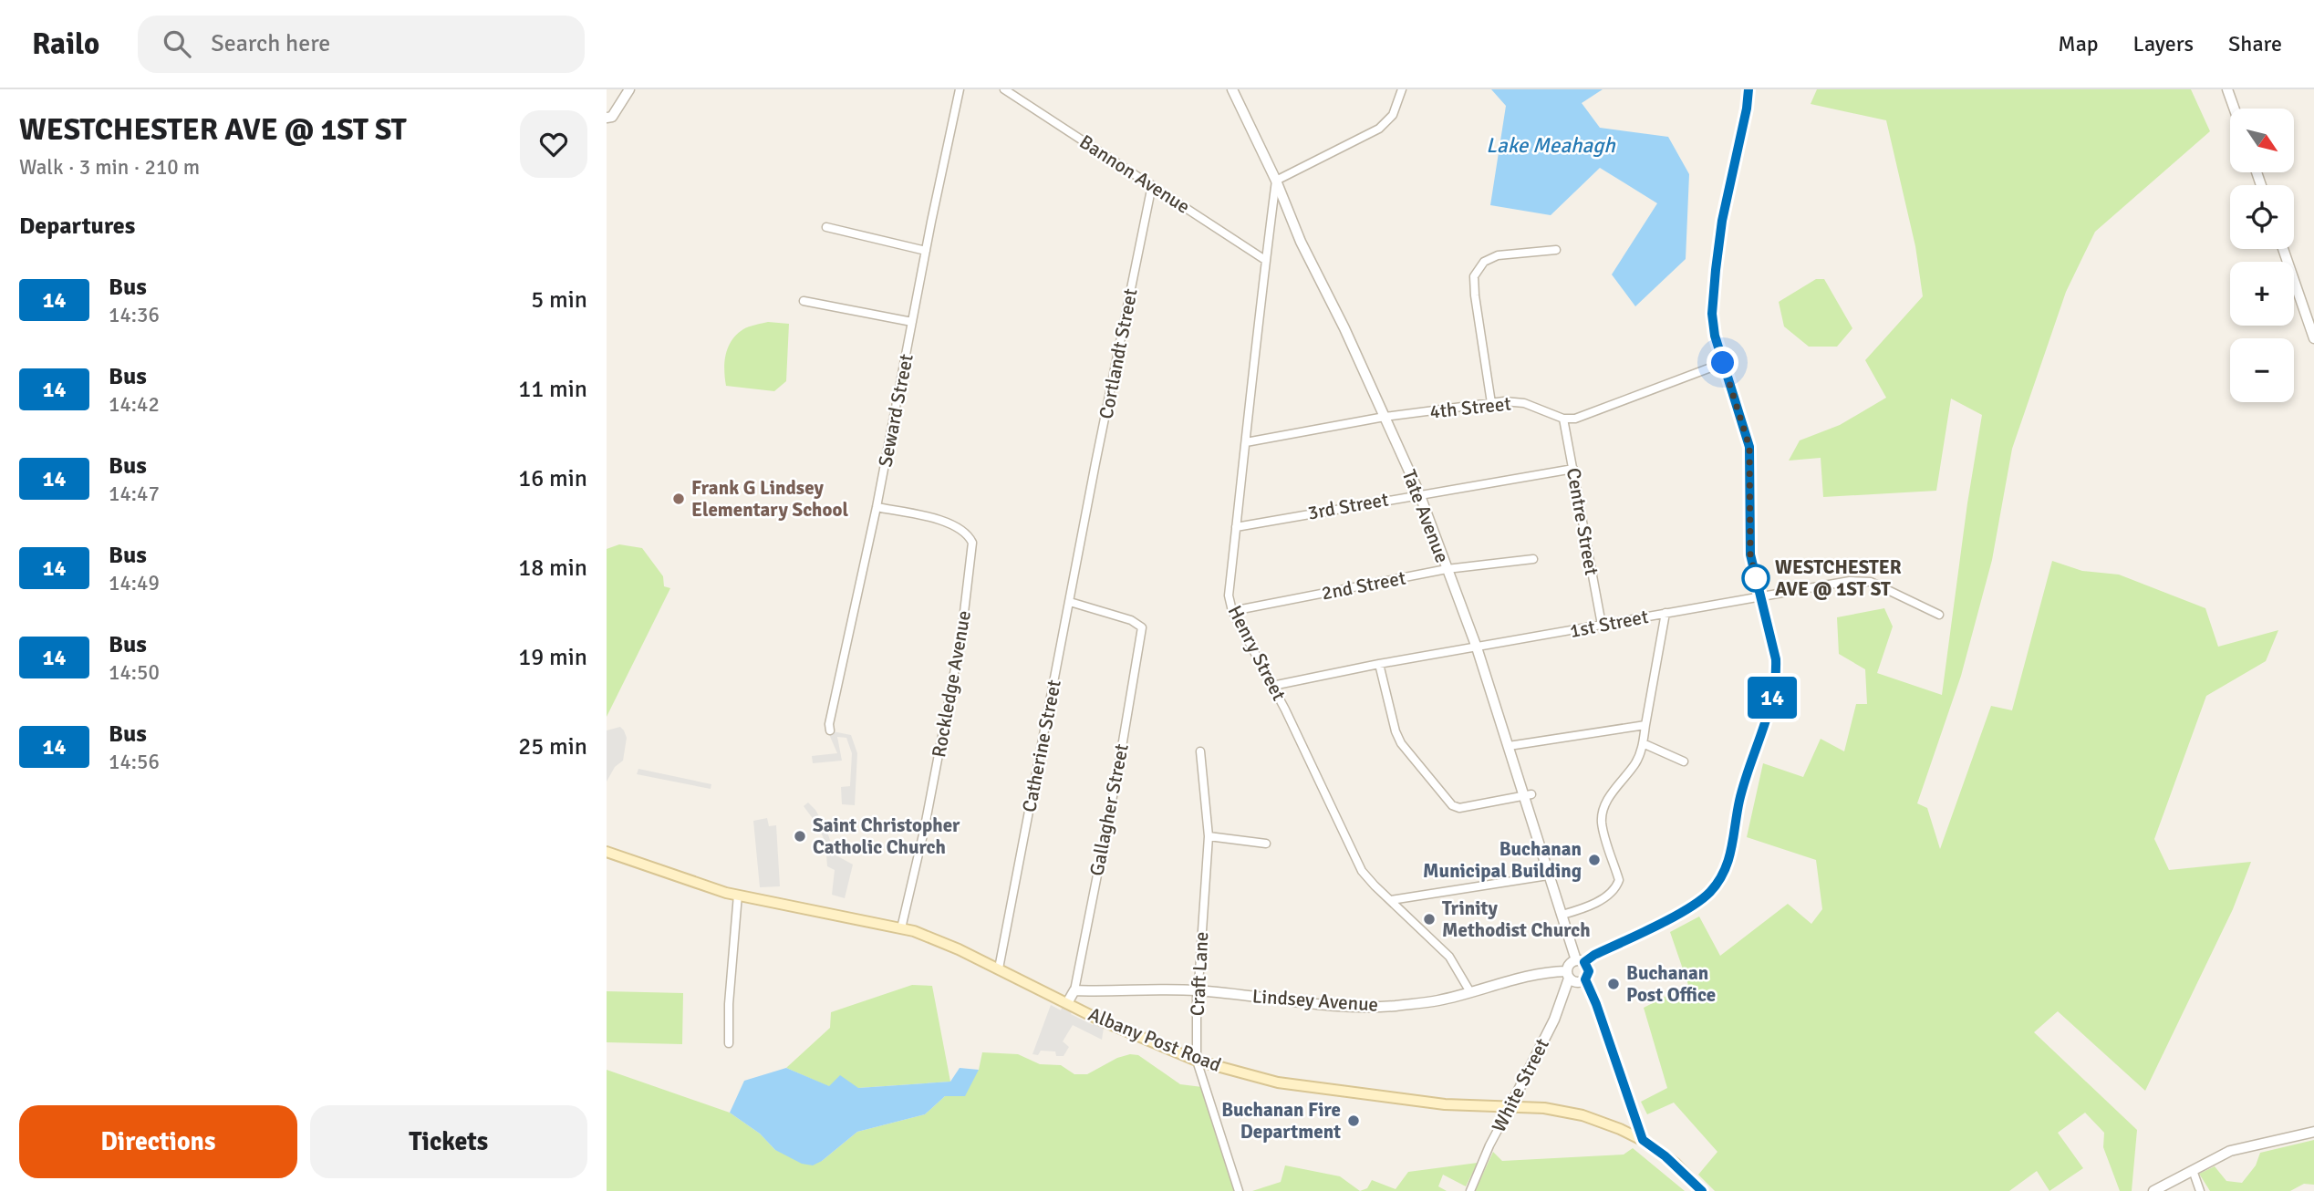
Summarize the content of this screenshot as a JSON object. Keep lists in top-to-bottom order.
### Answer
{
  "streets": {
    "main road": ["Albany Post Road"],
    "street": [
      "Bannon Avenue",
      "Cortlandt Street",
      "4th Street",
      "Seward Street",
      "3rd Street",
      "Tate Avenue",
      "Centre Street",
      "2nd Street",
      "1st Street",
      "Henry Street",
      "Rockledge Avenue",
      "Catherine Street",
      "Gallagher Street",
      "Craft Lane",
      "Lindsey Avenue",
      "White Street"
    ]
  },
  "crossings": [
    ["Bannon Avenue", "Cortlandt Street"],
    ["Bannon Avenue", "Henry Street"],
    ["Cortlandt Street", "Catherine Street"],
    ["4th Street", "Tate Avenue"],
    ["4th Street", "Centre Street"],
    ["4th Street", "Henry Street"],
    ["Seward Street", "Rockledge Avenue"],
    ["3rd Street", "Tate Avenue"],
    ["3rd Street", "Centre Street"],
    ["3rd Street", "Henry Street"],
    ["Tate Avenue", "2nd Street"],
    ["Tate Avenue", "1st Street"],
    ["Tate Avenue", "Henry Street"],
    ["Tate Avenue", "Lindsey Avenue"],
    ["Tate Avenue", "White Street"],
    ["Centre Street", "1st Street"],
    ["2nd Street", "Henry Street"],
    ["1st Street", "Henry Street"],
    ["Henry Street", "Lindsey Avenue"],
    ["Rockledge Avenue", "Albany Post Road"],
    ["Catherine Street", "Gallagher Street"],
    ["Catherine Street", "Albany Post Road"],
    ["Gallagher Street", "Lindsey Avenue"],
    ["Craft Lane", "Lindsey Avenue"],
    ["Craft Lane", "Albany Post Road"],
    ["Lindsey Avenue", "White Street"],
    ["Albany Post Road", "White Street"]
  ],
  "water": ["Lake Meahagh"],
  "places": [
    "Frank G Lindsey Elementary School",
    "WESTCHESTER AVE @ 1ST ST",
    "Saint Christopher Catholic Church",
    "Buchanan Municipal Building",
    "Trinity Methodist Church",
    "Buchanan Post Office",
    "Buchanan Fire Department"
  ],
  "lines": ["bus line 14"],
  "north": "bottom right",
  "page": {
    "header": "Railo",
    "search": "Search here",
    "nav": ["Map", "Layers", "Share"],
    "heading": [
      ["WESTCHESTER AVE @ 1ST ST", "Walk · 3 min · 210 m"],
      "Departures"
    ],
    "on_map": "14",
    "map_buttons": ["+", "−"],
    "list": [
      {
        "mark": "14",
        "name": "Bus",
        "note": "14:36",
        "value": "5 min"
      },
      {
        "mark": "14",
        "name": "Bus",
        "note": "14:42",
        "value": "11 min"
      },
      {
        "mark": "14",
        "name": "Bus",
        "note": "14:47",
        "value": "16 min"
      },
      {
        "mark": "14",
        "name": "Bus",
        "note": "14:49",
        "value": "18 min"
      },
      {
        "mark": "14",
        "name": "Bus",
        "note": "14:50",
        "value": "19 min"
      },
      {
        "mark": "14",
        "name": "Bus",
        "note": "14:56",
        "value": "25 min"
      }
    ],
    "buttons": ["Directions", "Tickets"]
  }
}
